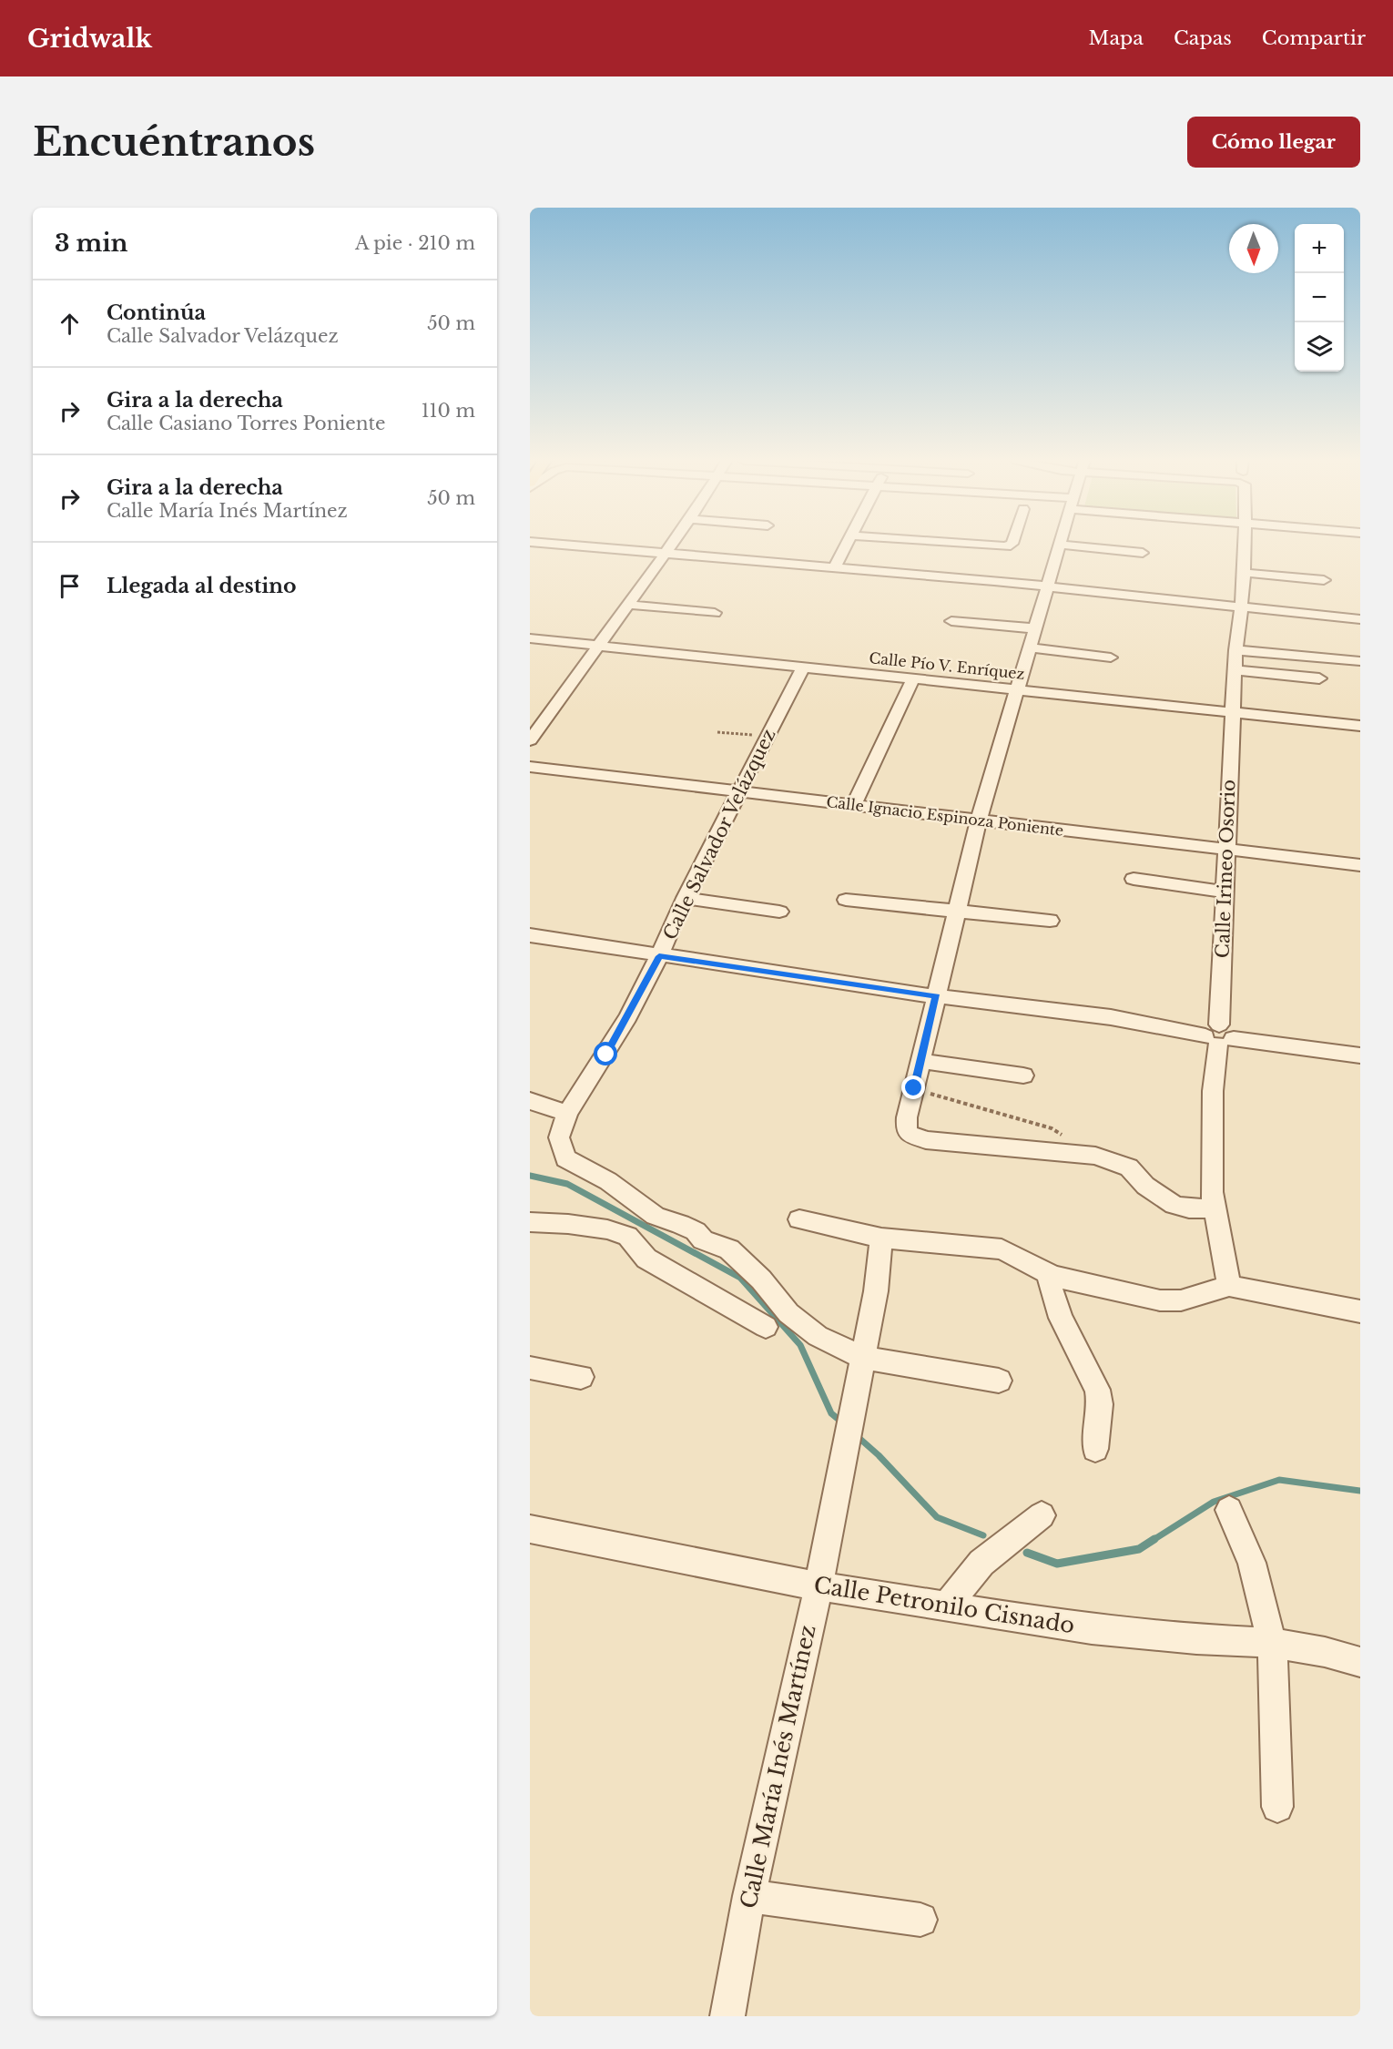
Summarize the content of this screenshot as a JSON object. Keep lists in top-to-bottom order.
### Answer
{
  "streets": {
    "street": [
      "Calle Pío V. Enríquez",
      "Calle Ignacio Espinoza Poniente",
      "Calle Salvador Velázquez",
      "Calle Irineo Osorio",
      "Calle Petronilo Cisnado",
      "Calle María Inés Martínez"
    ]
  },
  "crossings": [
    ["Calle Pío V. Enríquez", "Calle Salvador Velázquez"],
    ["Calle Pío V. Enríquez", "Calle Irineo Osorio"],
    ["Calle Ignacio Espinoza Poniente", "Calle Salvador Velázquez"],
    ["Calle Ignacio Espinoza Poniente", "Calle Irineo Osorio"],
    ["Calle Salvador Velázquez", "Calle María Inés Martínez"],
    ["Calle Petronilo Cisnado", "Calle María Inés Martínez"]
  ],
  "north": "bottom",
  "page": {
    "header": "Gridwalk",
    "nav": ["Mapa", "Capas", "Compartir"],
    "buttons": "Cómo llegar",
    "title": "Encuéntranos",
    "heading": ["3 min", "A pie · 210 m"],
    "map_buttons": ["+", "−"],
    "list": [
      ["Continúa", "Calle Salvador Velázquez", "50 m"],
      ["Gira a la derecha", "Calle Casiano Torres Poniente", "110 m"],
      ["Gira a la derecha", "Calle María Inés Martínez", "50 m"],
      "Llegada al destino"
    ]
  }
}
